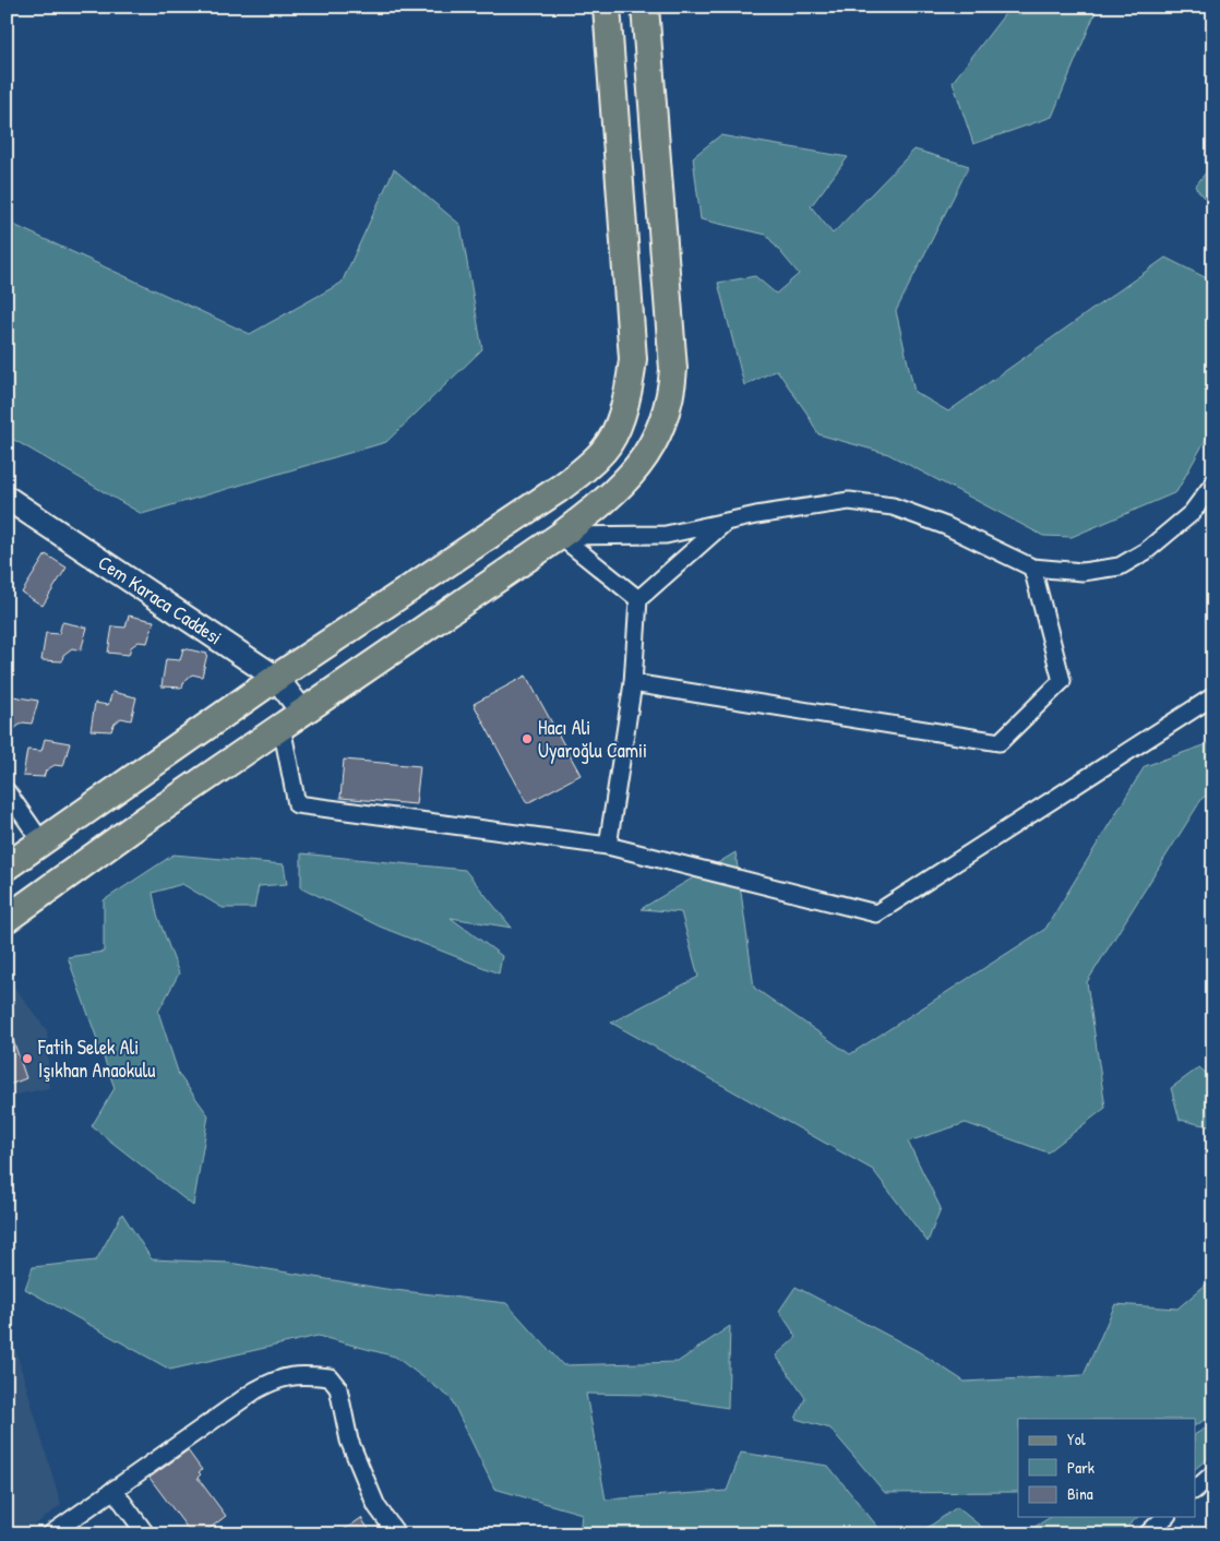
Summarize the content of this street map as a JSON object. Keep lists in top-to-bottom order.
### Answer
{
  "streets": {
    "street": ["Cem Karaca Caddesi"]
  },
  "places": ["Hacı Ali Uyaroğlu Camii", "Fatih Selek Ali Işıkhan Anaokulu"],
  "legend": ["Yol", "Park", "Bina"]
}
